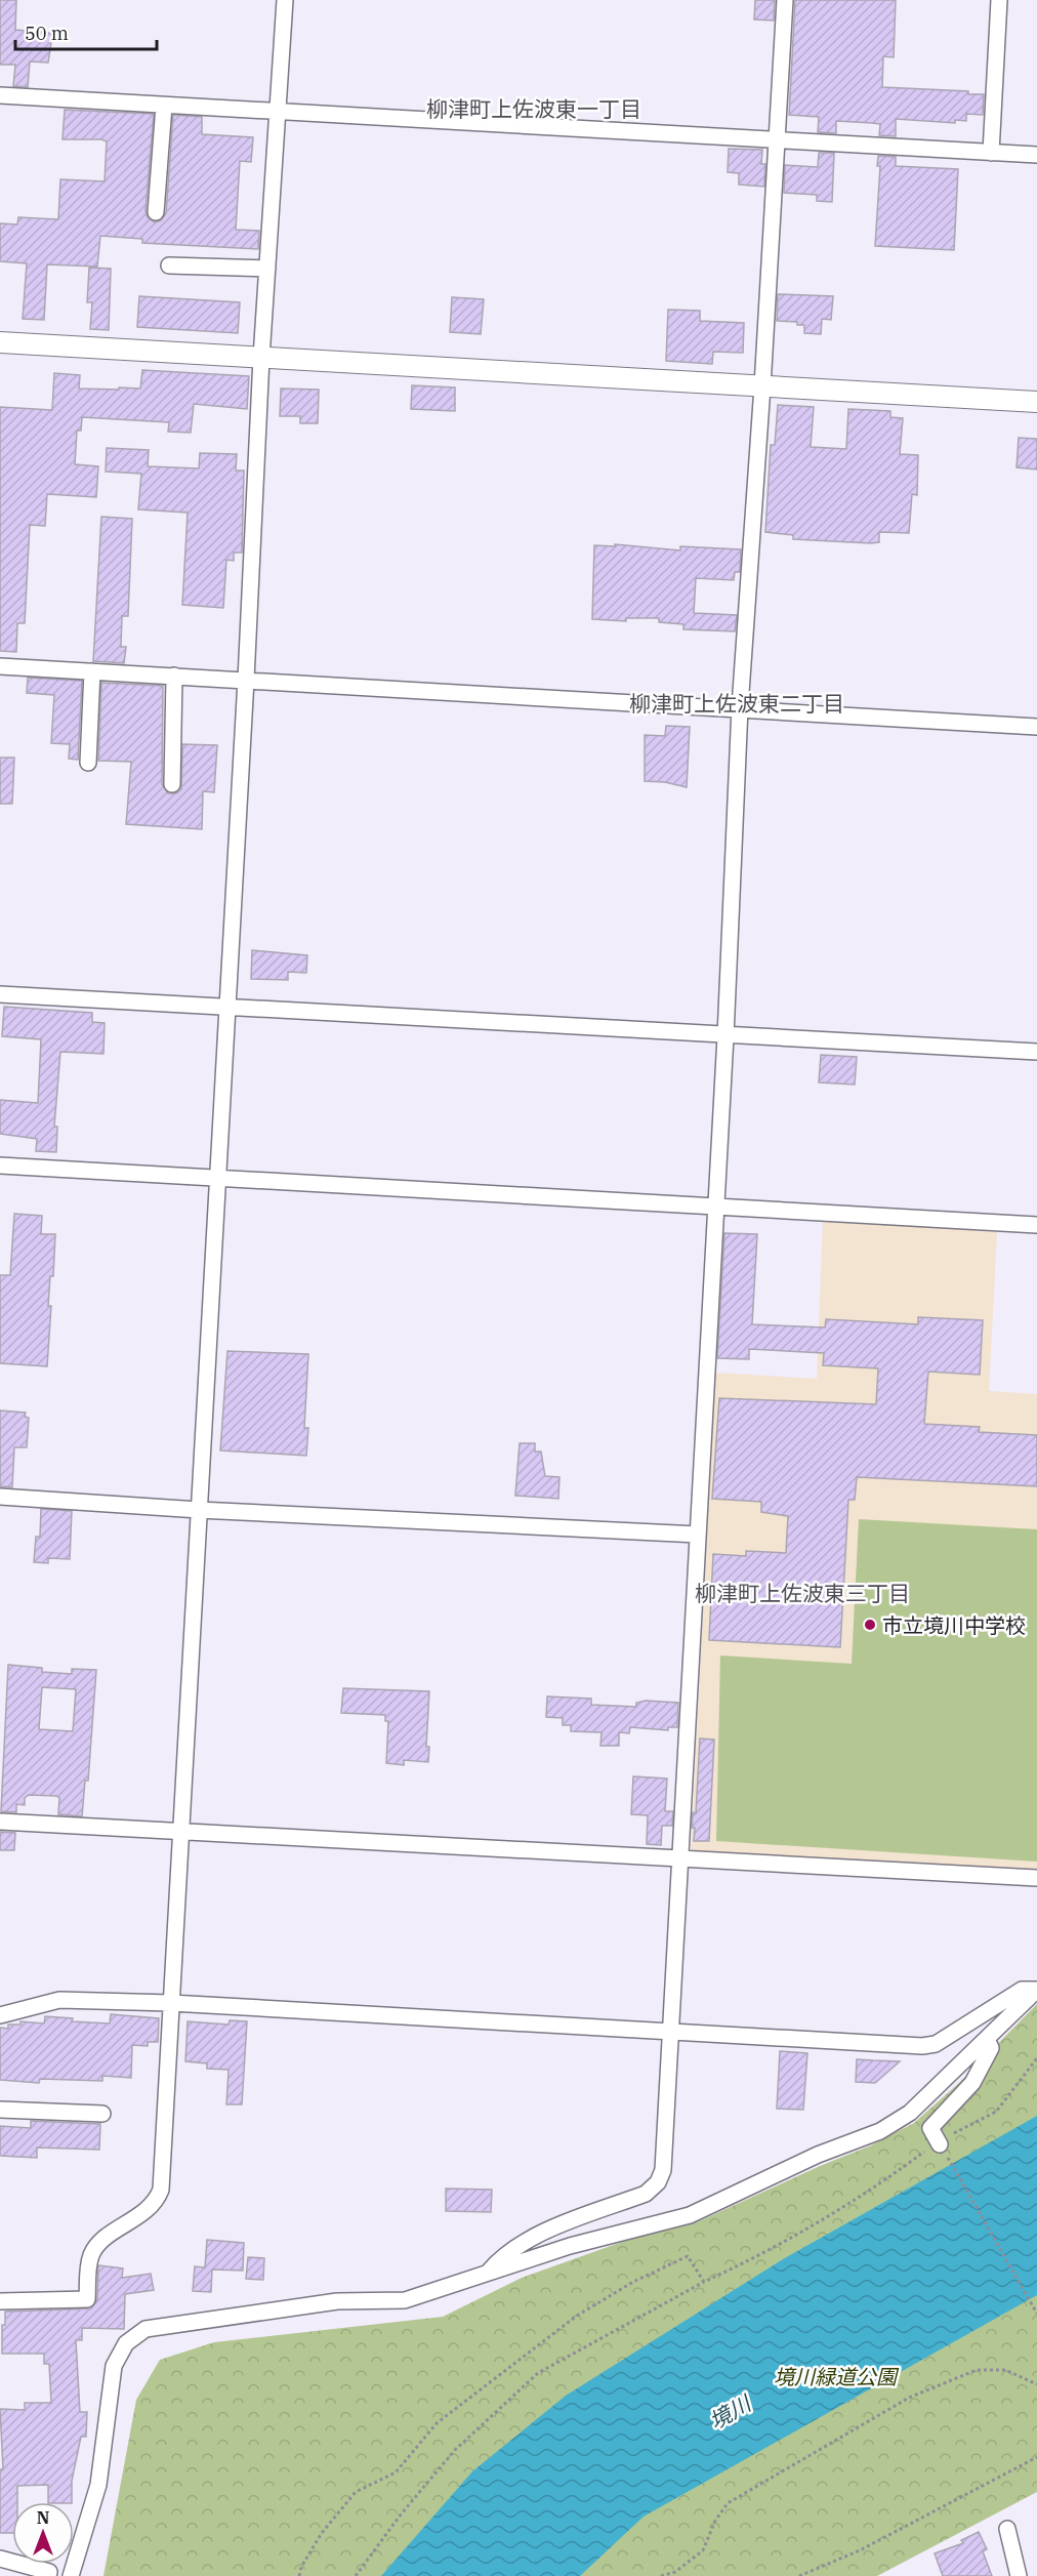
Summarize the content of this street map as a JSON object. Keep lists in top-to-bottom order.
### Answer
{
  "districts": ["柳津町上佐波東一丁目", "柳津町上佐波東二丁目", "柳津町上佐波東三丁目"],
  "water": ["境川"],
  "parks": ["境川緑道公園"],
  "places": ["市立境川中学校"],
  "scale_bar": "50 m",
  "north": "top"
}
